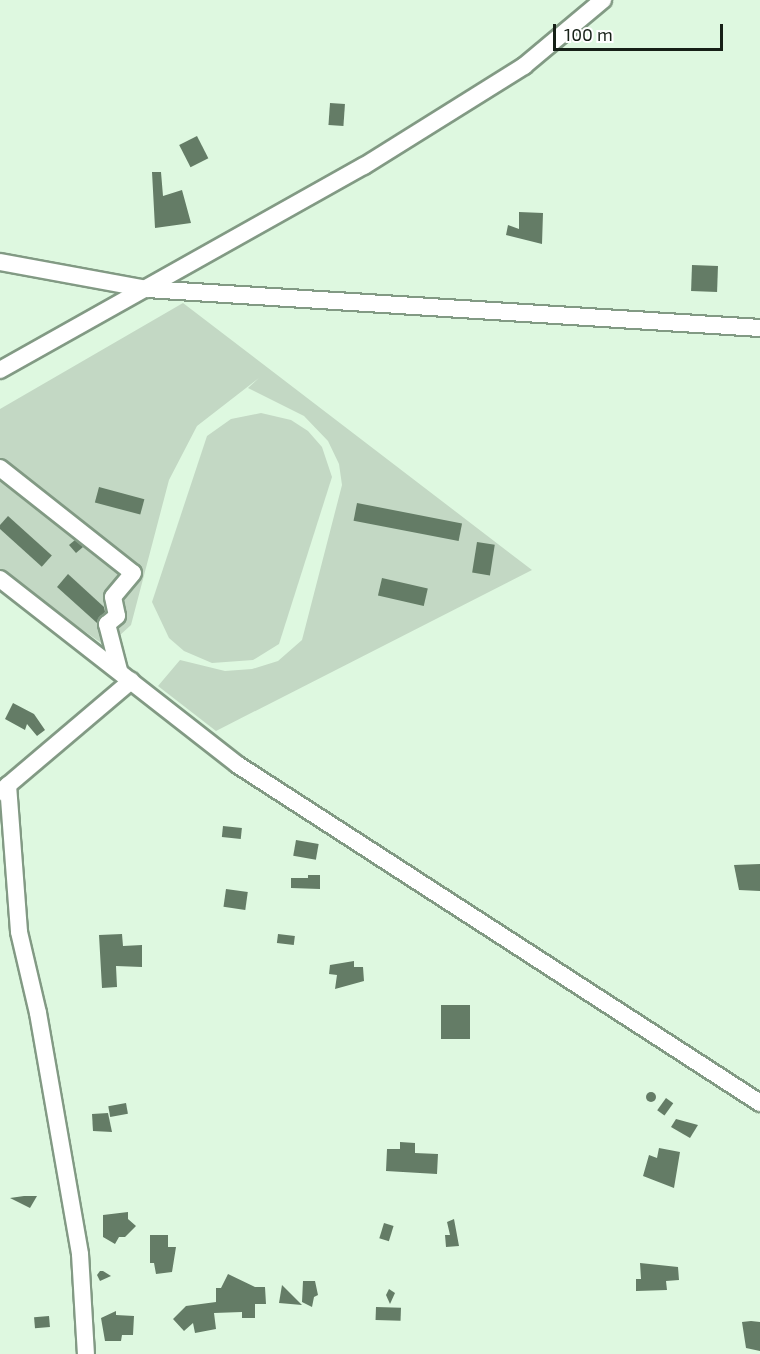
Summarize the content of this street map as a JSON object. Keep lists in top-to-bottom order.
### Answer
{
  "scale_bar": "100 m"
}
